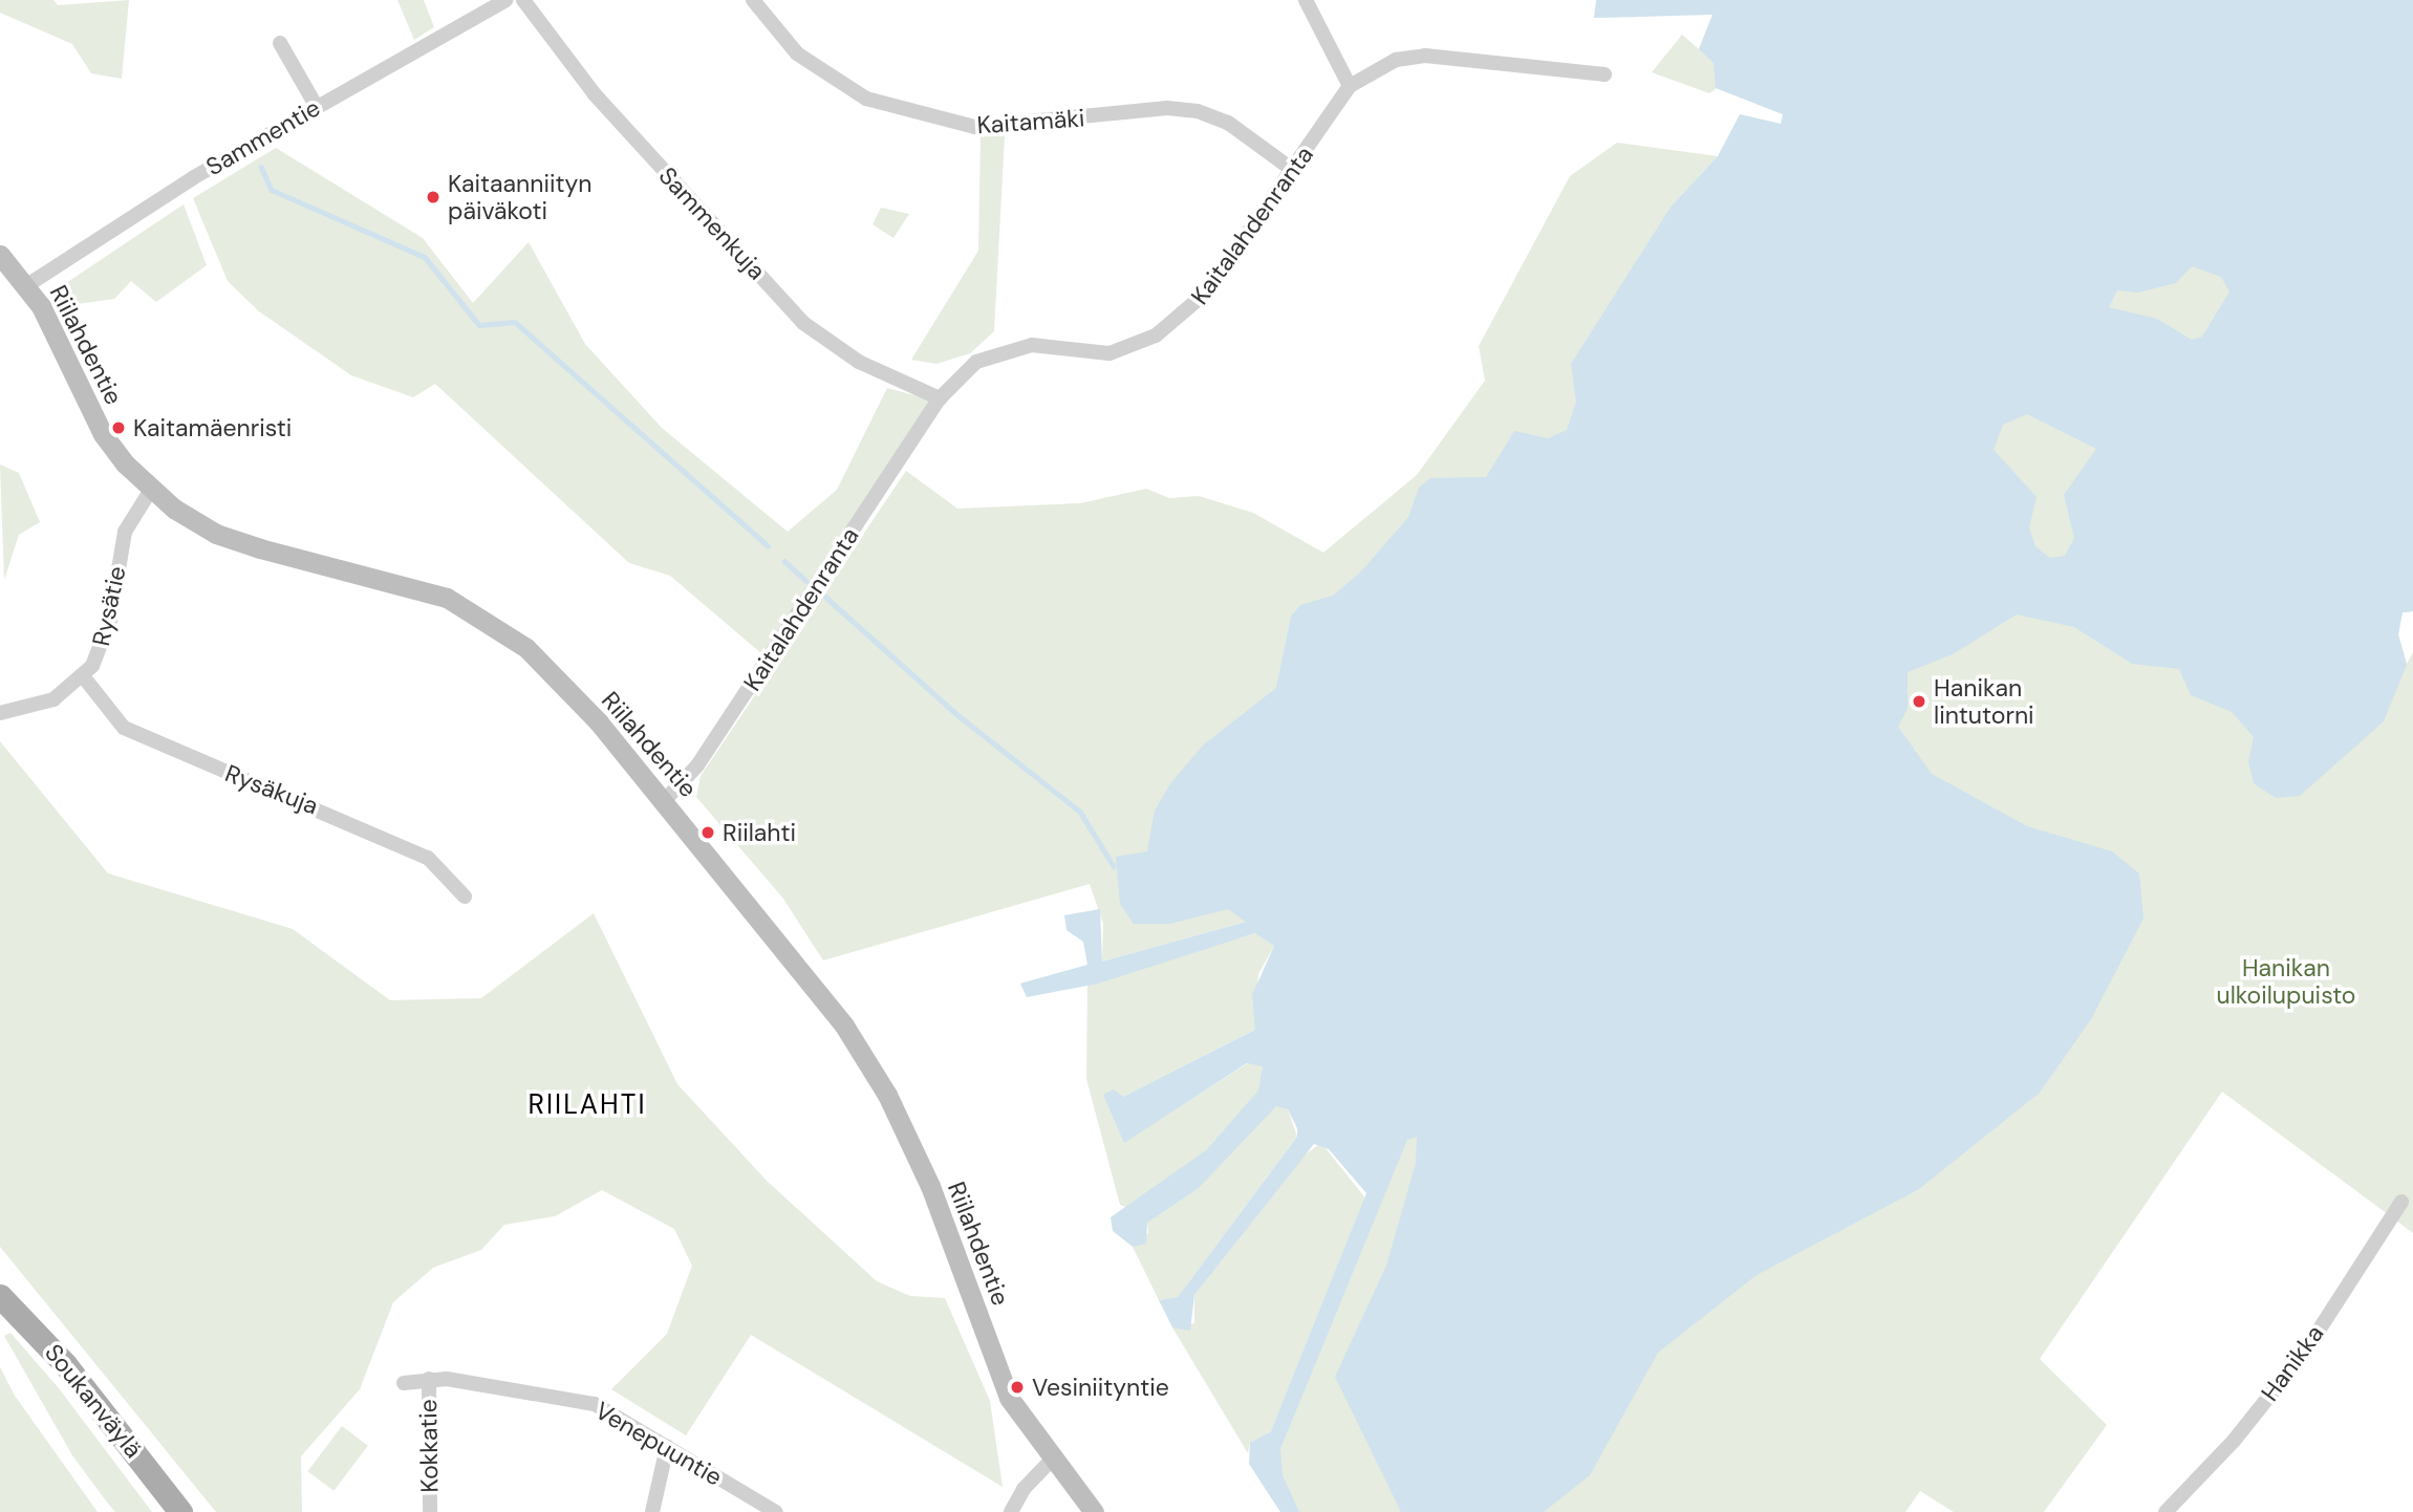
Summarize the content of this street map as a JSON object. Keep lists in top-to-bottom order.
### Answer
{
  "streets": {
    "main road": ["Soukanväylä"],
    "street": [
      "Kaitamäki",
      "Sammentie",
      "Sammenkuja",
      "Kaitalahdenranta",
      "Riilahdentie",
      "Rysätie",
      "Rysäkuja",
      "Hanikka",
      "Venepuuntie",
      "Kokkatie"
    ]
  },
  "crossings": [
    ["Kaitamäki", "Kaitalahdenranta"],
    ["Sammentie", "Riilahdentie"],
    ["Sammenkuja", "Kaitalahdenranta"],
    ["Kaitalahdenranta", "Riilahdentie"],
    ["Riilahdentie", "Rysätie"],
    ["Rysätie", "Rysäkuja"],
    ["Venepuuntie", "Kokkatie"]
  ],
  "districts": ["RIILAHTI"],
  "parks": ["Hanikan ulkoilupuisto"],
  "places": [
    "Kaitaanniityn päiväkoti",
    "Kaitamäenristi",
    "Hanikan lintutorni",
    "Riilahti",
    "Vesiniityntie"
  ]
}
